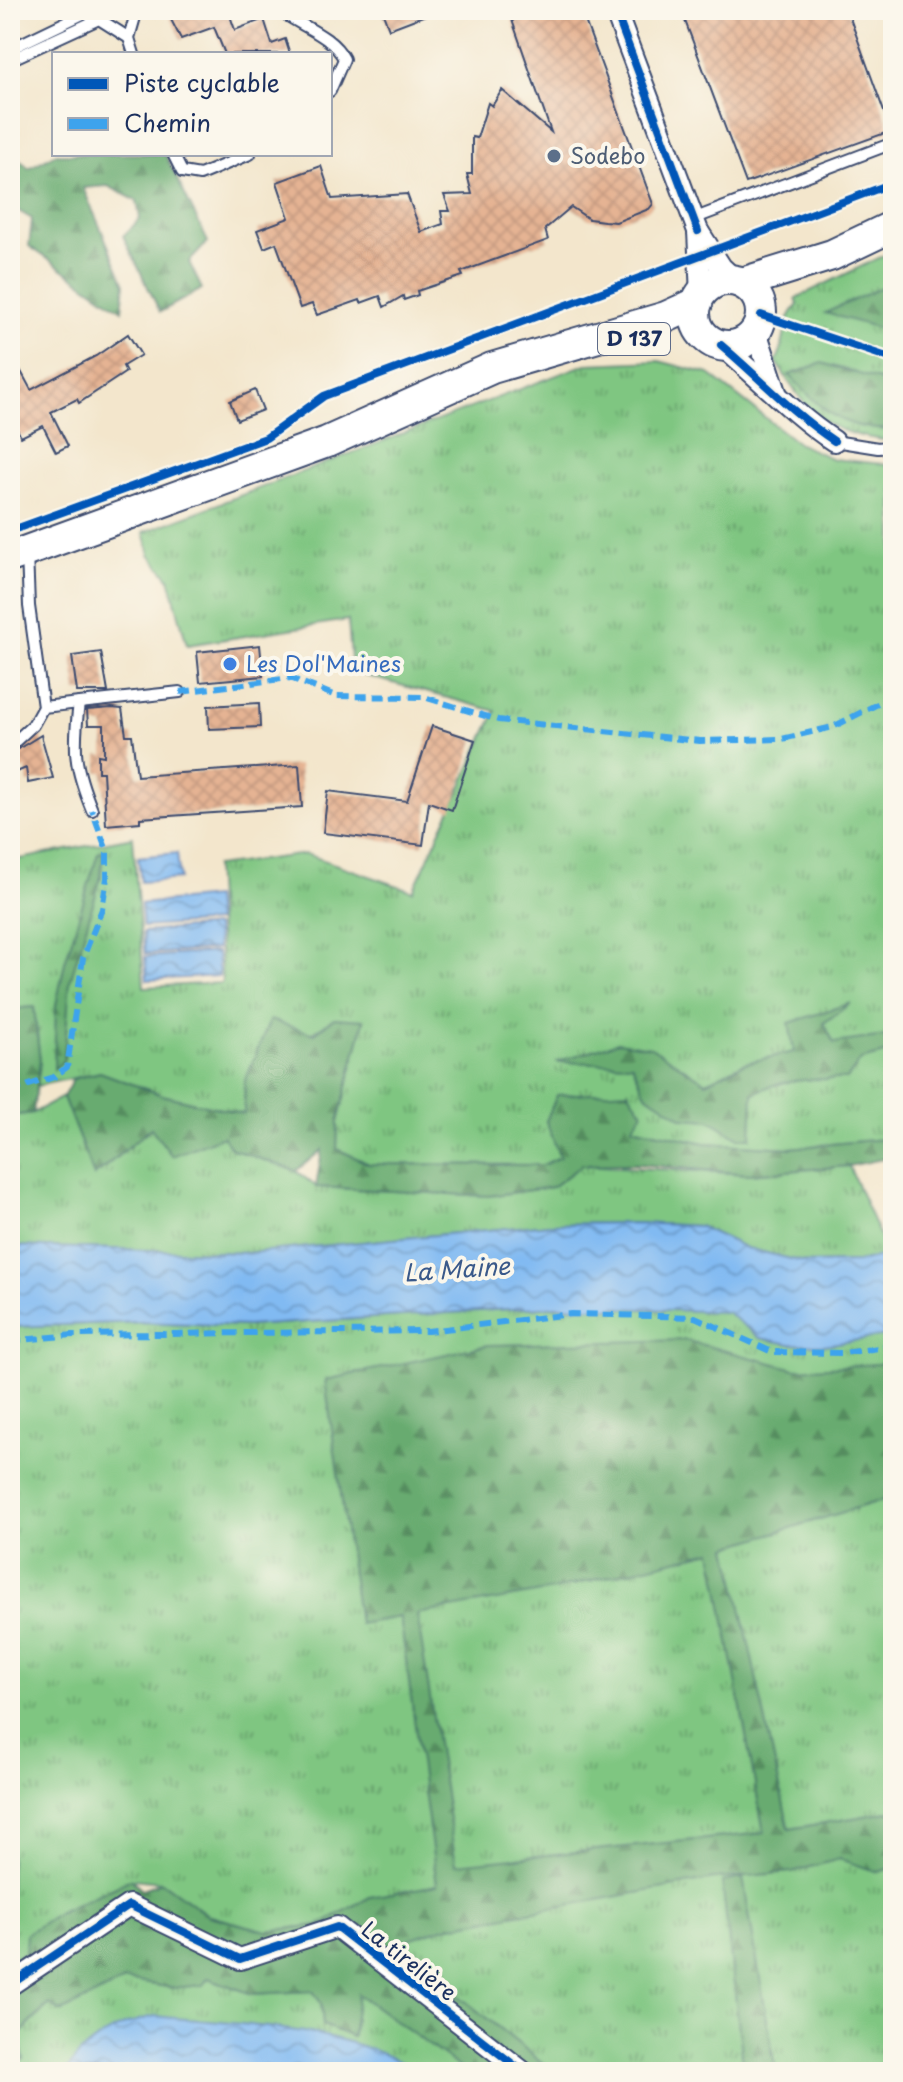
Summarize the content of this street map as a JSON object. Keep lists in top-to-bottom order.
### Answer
{
  "streets": {
    "main road": ["D 137"],
    "street": ["La tirelière"]
  },
  "water": ["La Maine"],
  "places": ["Sodebo", "Les Dol'Maines"],
  "legend": ["Piste cyclable", "Chemin"]
}
